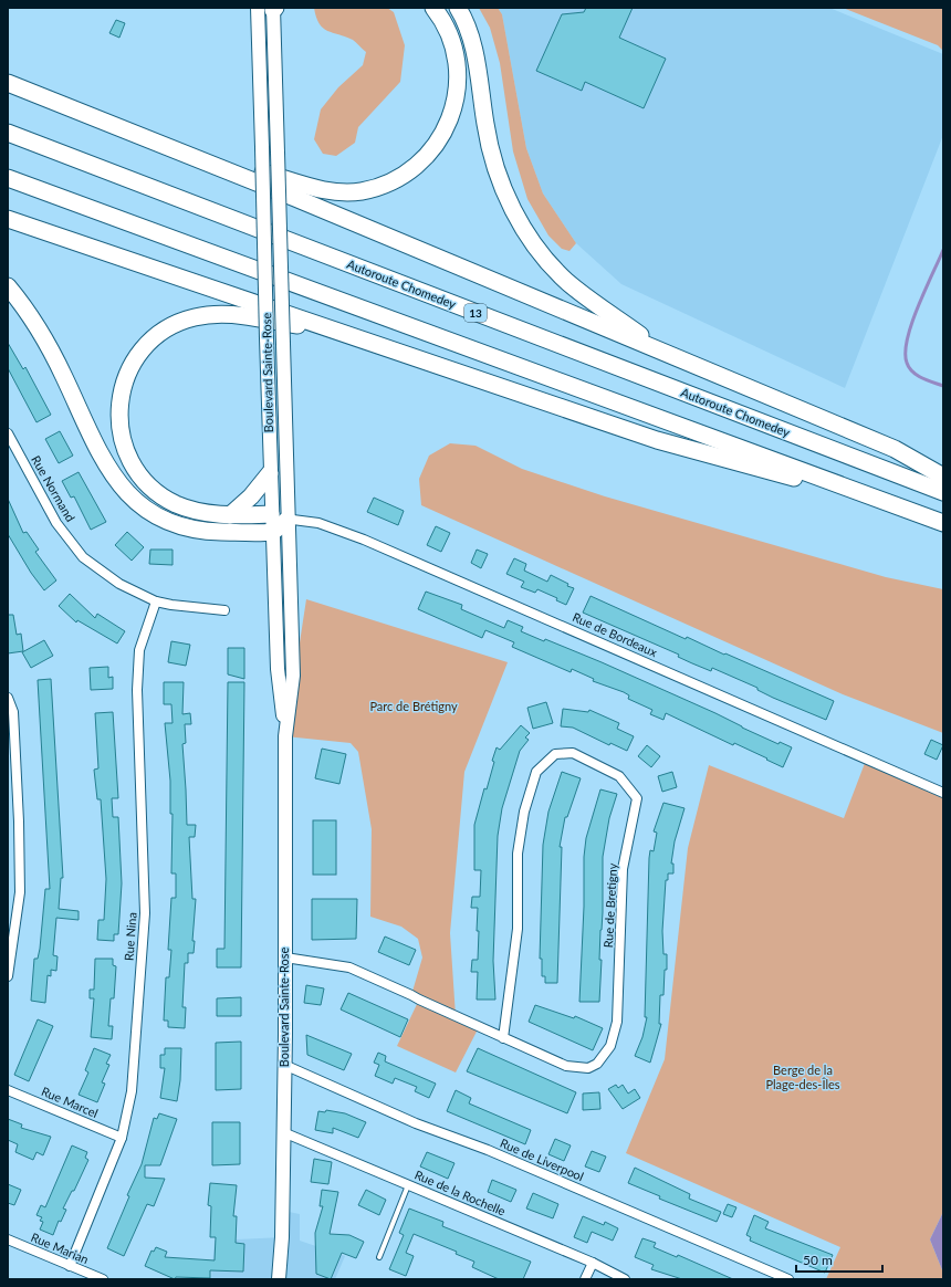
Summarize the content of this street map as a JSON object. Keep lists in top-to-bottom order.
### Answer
{
  "streets": {
    "highway": ["Autoroute Chomedey", "13"],
    "street": [
      "Boulevard Sainte-Rose",
      "Rue Normand",
      "Rue de Bordeaux",
      "Rue de Bretigny",
      "Rue Nina",
      "Rue Marcel",
      "Rue de Liverpool",
      "Rue de la Rochelle",
      "Rue Marian"
    ]
  },
  "crossings": [
    ["Boulevard Sainte-Rose", "Rue de Bordeaux"],
    ["Boulevard Sainte-Rose", "Rue de Bretigny"],
    ["Boulevard Sainte-Rose", "Rue de Liverpool"],
    ["Boulevard Sainte-Rose", "Rue de la Rochelle"],
    ["Rue Normand", "Rue Nina"],
    ["Rue Nina", "Rue Marcel"],
    ["Rue Nina", "Rue Marian"]
  ],
  "parks": ["Parc de Brétigny", "Berge de la Plage-des-Îles"],
  "scale_bar": "50 m"
}
